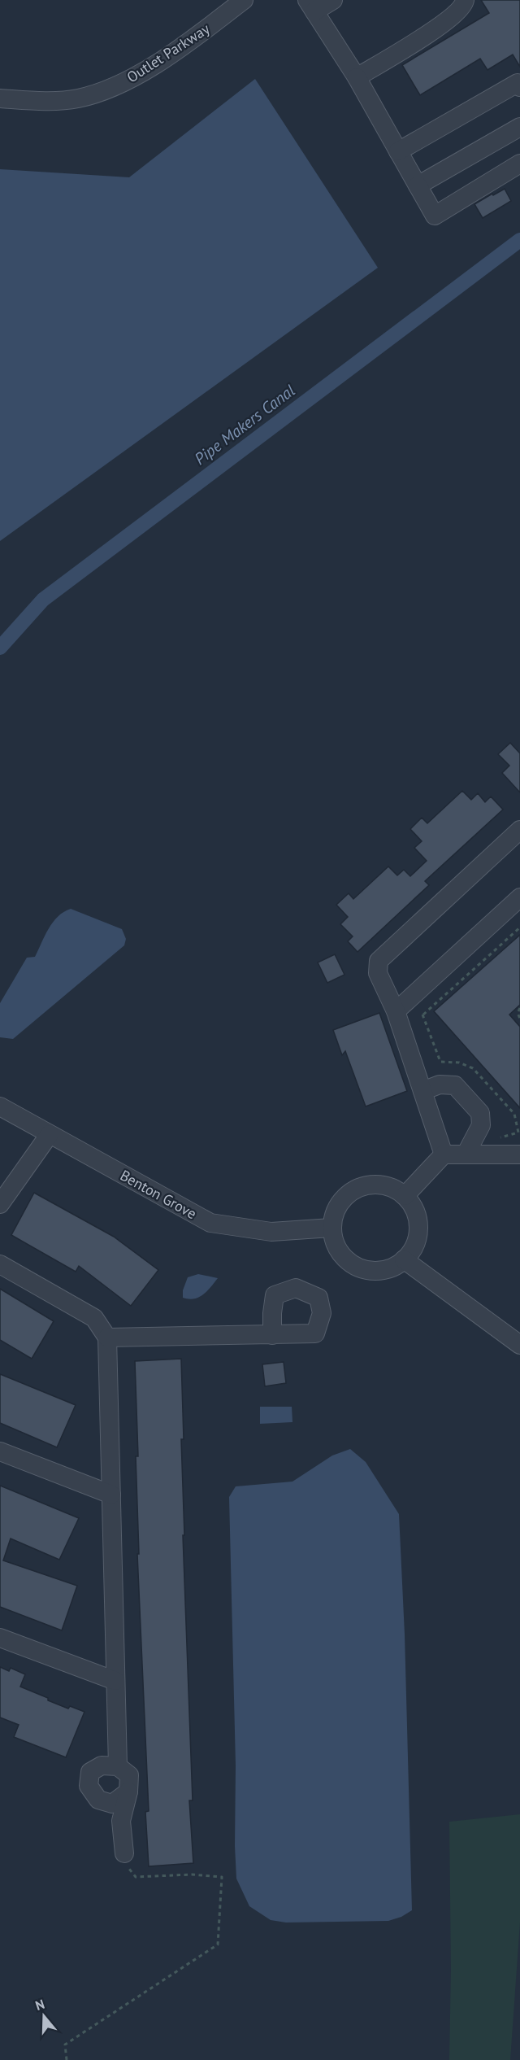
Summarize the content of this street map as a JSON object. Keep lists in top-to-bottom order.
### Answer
{
  "streets": {
    "street": ["Outlet Parkway", "Benton Grove"]
  },
  "water": ["Pipe Makers Canal"],
  "north": "top"
}
